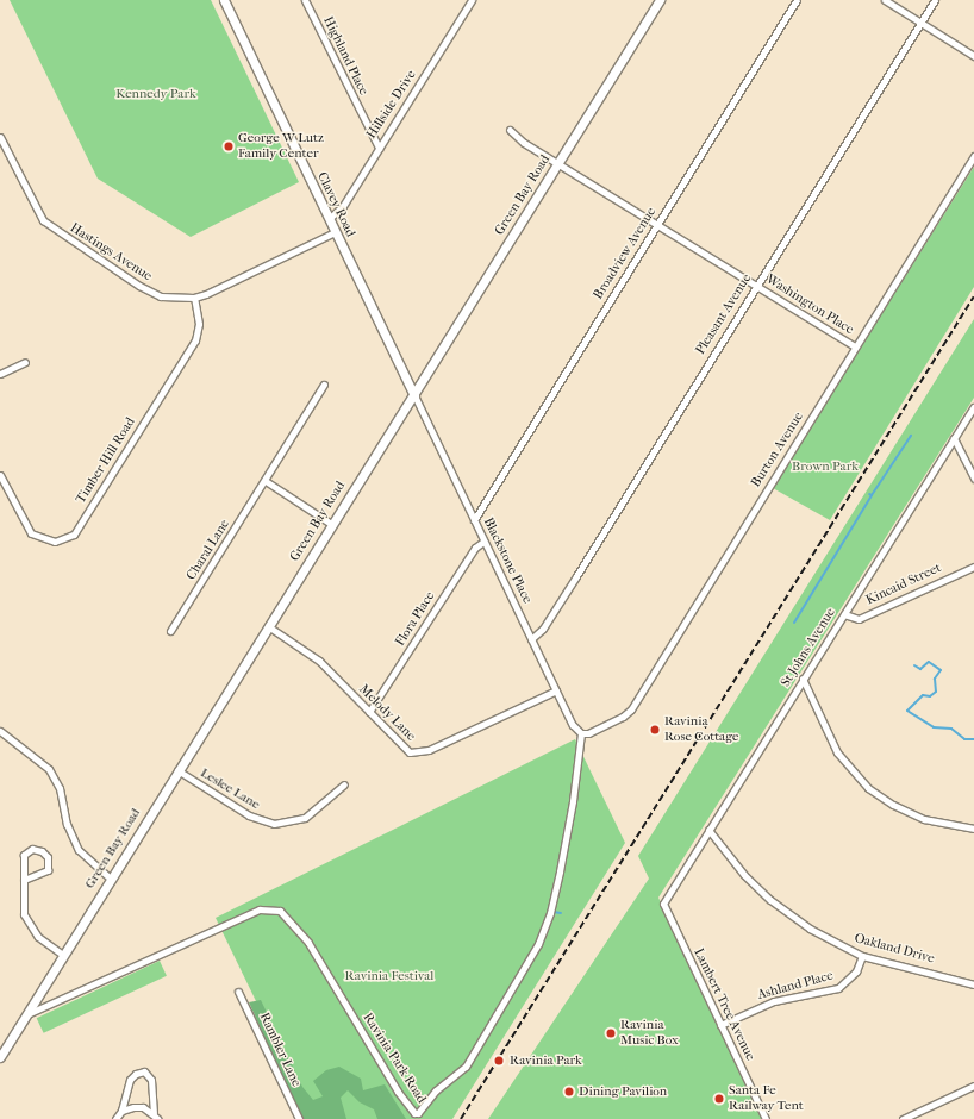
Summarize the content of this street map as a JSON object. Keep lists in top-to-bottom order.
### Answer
{
  "streets": {
    "main road": ["Green Bay Road", "Clavey Road"],
    "street": [
      "Highland Place",
      "Hillside Drive",
      "Hastings Avenue",
      "Broadview Avenue",
      "Washington Place",
      "Pleasant Avenue",
      "Burton Avenue",
      "Timber Hill Road",
      "Charal Lane",
      "Blackstone Place",
      "Kincaid Street",
      "Flora Place",
      "St Johns Avenue",
      "Melody Lane",
      "Leslee Lane",
      "Oakland Drive",
      "Ashland Place",
      "Lambert Tree Avenue",
      "Rambler Lane",
      "Ravinia Park Road"
    ]
  },
  "crossings": [
    ["Highland Place", "Hillside Drive"],
    ["Hillside Drive", "Clavey Road"],
    ["Green Bay Road", "Clavey Road"],
    ["Green Bay Road", "Washington Place"],
    ["Green Bay Road", "Blackstone Place"],
    ["Green Bay Road", "Melody Lane"],
    ["Green Bay Road", "Leslee Lane"],
    ["Green Bay Road", "Ravinia Park Road"],
    ["Clavey Road", "Hastings Avenue"],
    ["Clavey Road", "Blackstone Place"],
    ["Hastings Avenue", "Timber Hill Road"],
    ["Broadview Avenue", "Washington Place"],
    ["Broadview Avenue", "Blackstone Place"],
    ["Washington Place", "Pleasant Avenue"],
    ["Washington Place", "Burton Avenue"],
    ["Pleasant Avenue", "Blackstone Place"],
    ["Burton Avenue", "Blackstone Place"],
    ["Burton Avenue", "Ravinia Park Road"],
    ["Blackstone Place", "Flora Place"],
    ["Blackstone Place", "Melody Lane"],
    ["Blackstone Place", "Ravinia Park Road"],
    ["Kincaid Street", "St Johns Avenue"],
    ["Flora Place", "Melody Lane"],
    ["St Johns Avenue", "Oakland Drive"],
    ["St Johns Avenue", "Lambert Tree Avenue"],
    ["Oakland Drive", "Ashland Place"],
    ["Ashland Place", "Lambert Tree Avenue"]
  ],
  "parks": ["Kennedy Park", "Brown Park", "Ravinia Festival"],
  "places": [
    "George W Lutz Family Center",
    "Ravinia Rose Cottage",
    "Ravinia Music Box",
    "Ravinia Park",
    "Dining Pavilion",
    "Santa Fe Railway Tent"
  ]
}
